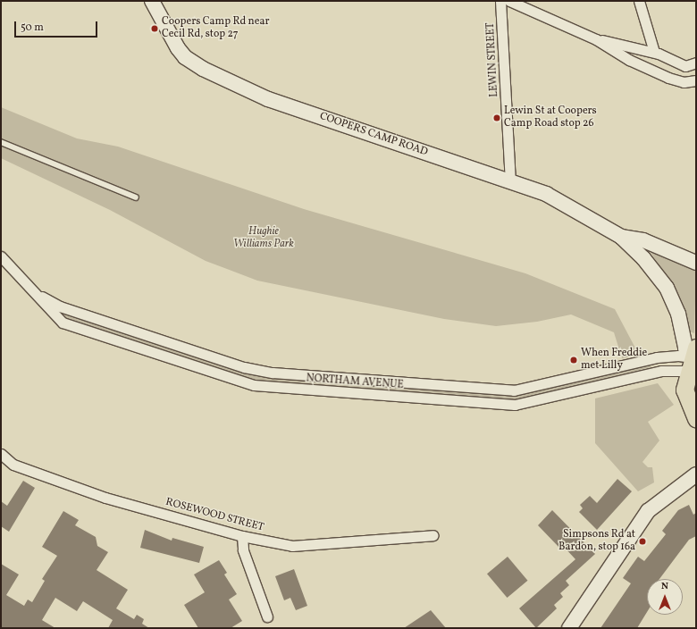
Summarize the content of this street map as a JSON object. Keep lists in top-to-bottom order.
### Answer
{
  "streets": {
    "main road": ["COOPERS CAMP ROAD"],
    "street": ["LEWIN STREET", "NORTHAM AVENUE", "ROSEWOOD STREET"]
  },
  "crossings": [
    ["LEWIN STREET", "COOPERS CAMP ROAD"],
    ["COOPERS CAMP ROAD", "NORTHAM AVENUE"]
  ],
  "parks": ["Hughie Williams Park"],
  "places": [
    "Coopers Camp Rd near Cecil Rd, stop 27",
    "Lewin St at Coopers Camp Road stop 26",
    "When Freddie met Lilly",
    "Simpsons Rd at Bardon, stop 16a"
  ],
  "scale_bar": "50 m",
  "north": "top"
}
